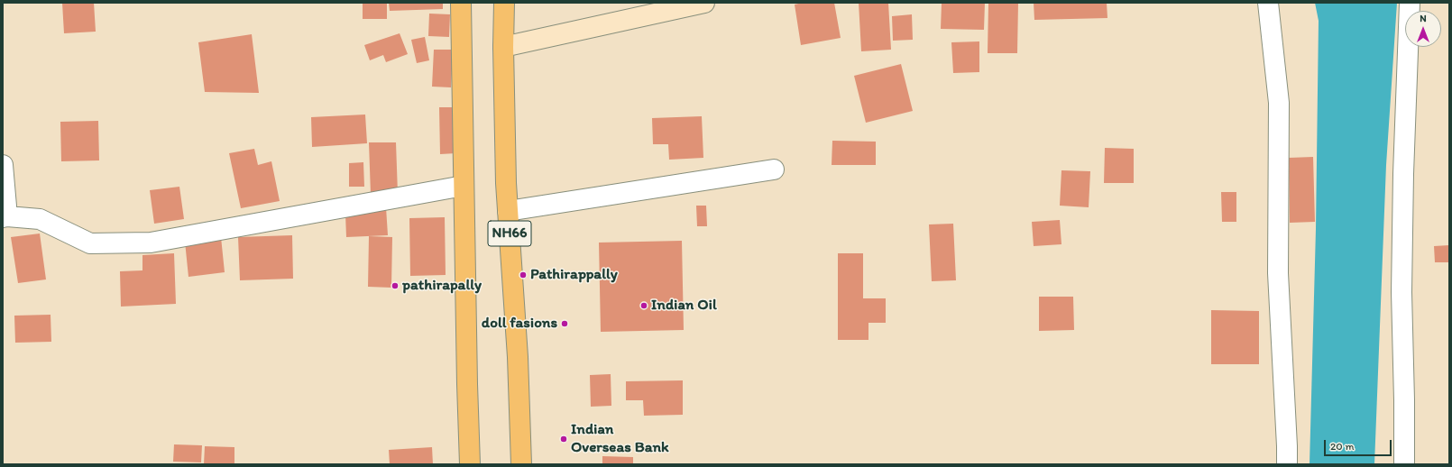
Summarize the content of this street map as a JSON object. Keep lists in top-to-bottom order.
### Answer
{
  "streets": {
    "highway": ["NH66"]
  },
  "places": [
    "Pathirappally",
    "pathirapally",
    "Indian Oil",
    "doll fasions",
    "Indian Overseas Bank"
  ],
  "scale_bar": "20 m",
  "north": "top"
}
